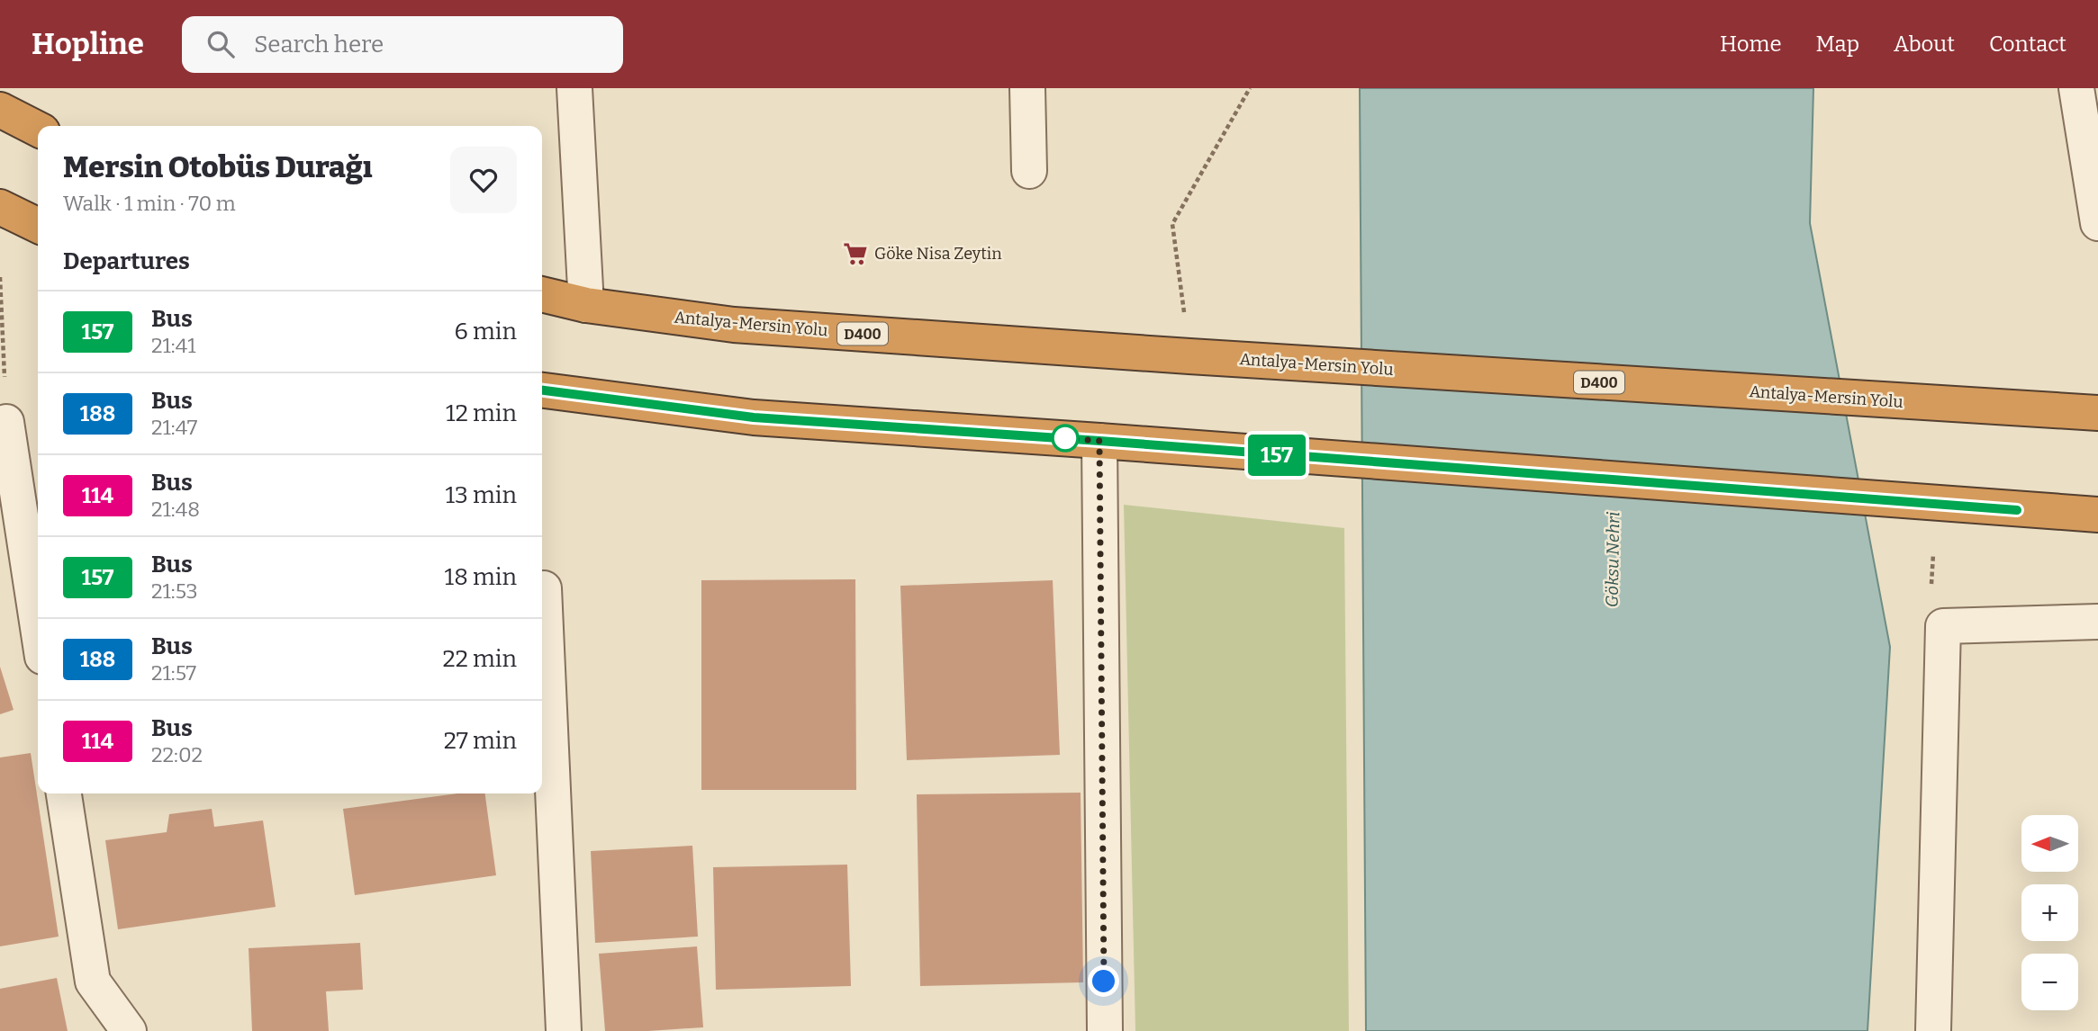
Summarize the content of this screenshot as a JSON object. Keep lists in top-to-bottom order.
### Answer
{
  "streets": {
    "highway": ["Antalya-Mersin Yolu", "D400"]
  },
  "water": ["Göksu Nehri"],
  "places": {
    "supermarket": ["Göke Nisa Zeytin"]
  },
  "lines": ["bus line 157"],
  "north": "left",
  "page": {
    "header": "Hopline",
    "search": "Search here",
    "nav": [
      "Home",
      "Map",
      "About",
      "Contact"
    ],
    "on_map": "157",
    "heading": [
      ["Mersin Otobüs Durağı", "Walk · 1 min · 70 m"],
      "Departures"
    ],
    "list": [
      {
        "mark": "157",
        "name": "Bus",
        "note": "21:41",
        "value": "6 min"
      },
      {
        "mark": "188",
        "name": "Bus",
        "note": "21:47",
        "value": "12 min"
      },
      {
        "mark": "114",
        "name": "Bus",
        "note": "21:48",
        "value": "13 min"
      },
      {
        "mark": "157",
        "name": "Bus",
        "note": "21:53",
        "value": "18 min"
      },
      {
        "mark": "188",
        "name": "Bus",
        "note": "21:57",
        "value": "22 min"
      },
      {
        "mark": "114",
        "name": "Bus",
        "note": "22:02",
        "value": "27 min"
      }
    ],
    "map_buttons": ["+", "−"]
  }
}
